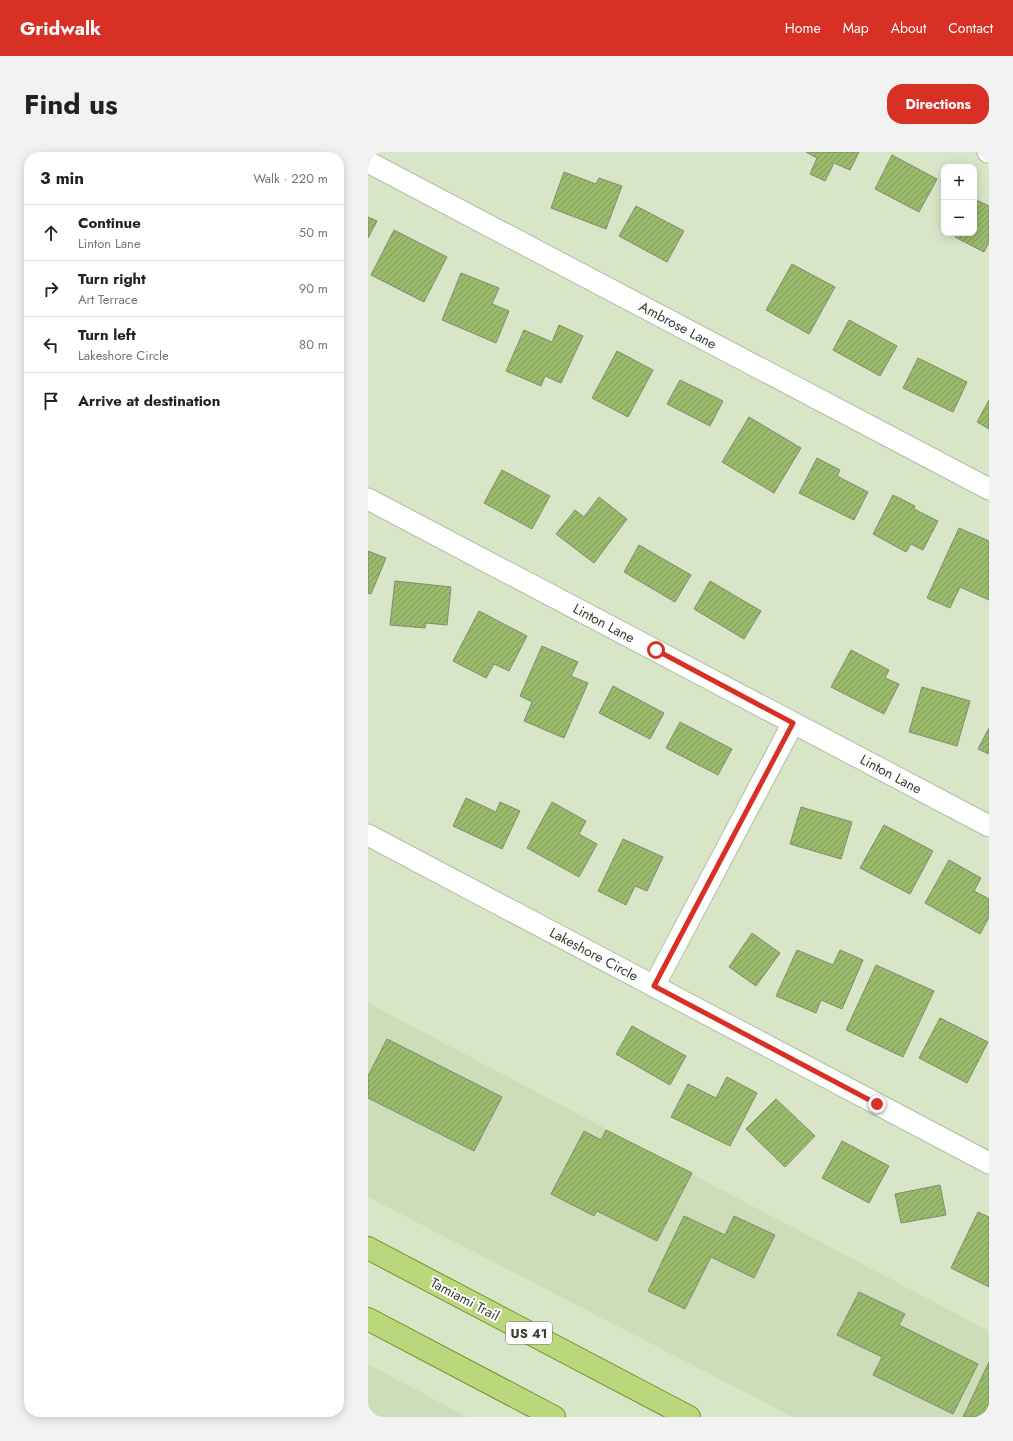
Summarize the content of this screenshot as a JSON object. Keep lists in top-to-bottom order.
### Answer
{
  "streets": {
    "main road": ["Tamiami Trail", "US 41"],
    "street": ["Ambrose Lane", "Linton Lane", "Lakeshore Circle"]
  },
  "page": {
    "header": "Gridwalk",
    "nav": [
      "Home",
      "Map",
      "About",
      "Contact"
    ],
    "title": "Find us",
    "buttons": "Directions",
    "heading": ["3 min", "Walk · 220 m"],
    "map_buttons": ["+", "−"],
    "list": [
      ["Continue", "Linton Lane", "50 m"],
      ["Turn right", "Art Terrace", "90 m"],
      ["Turn left", "Lakeshore Circle", "80 m"],
      "Arrive at destination"
    ]
  }
}
